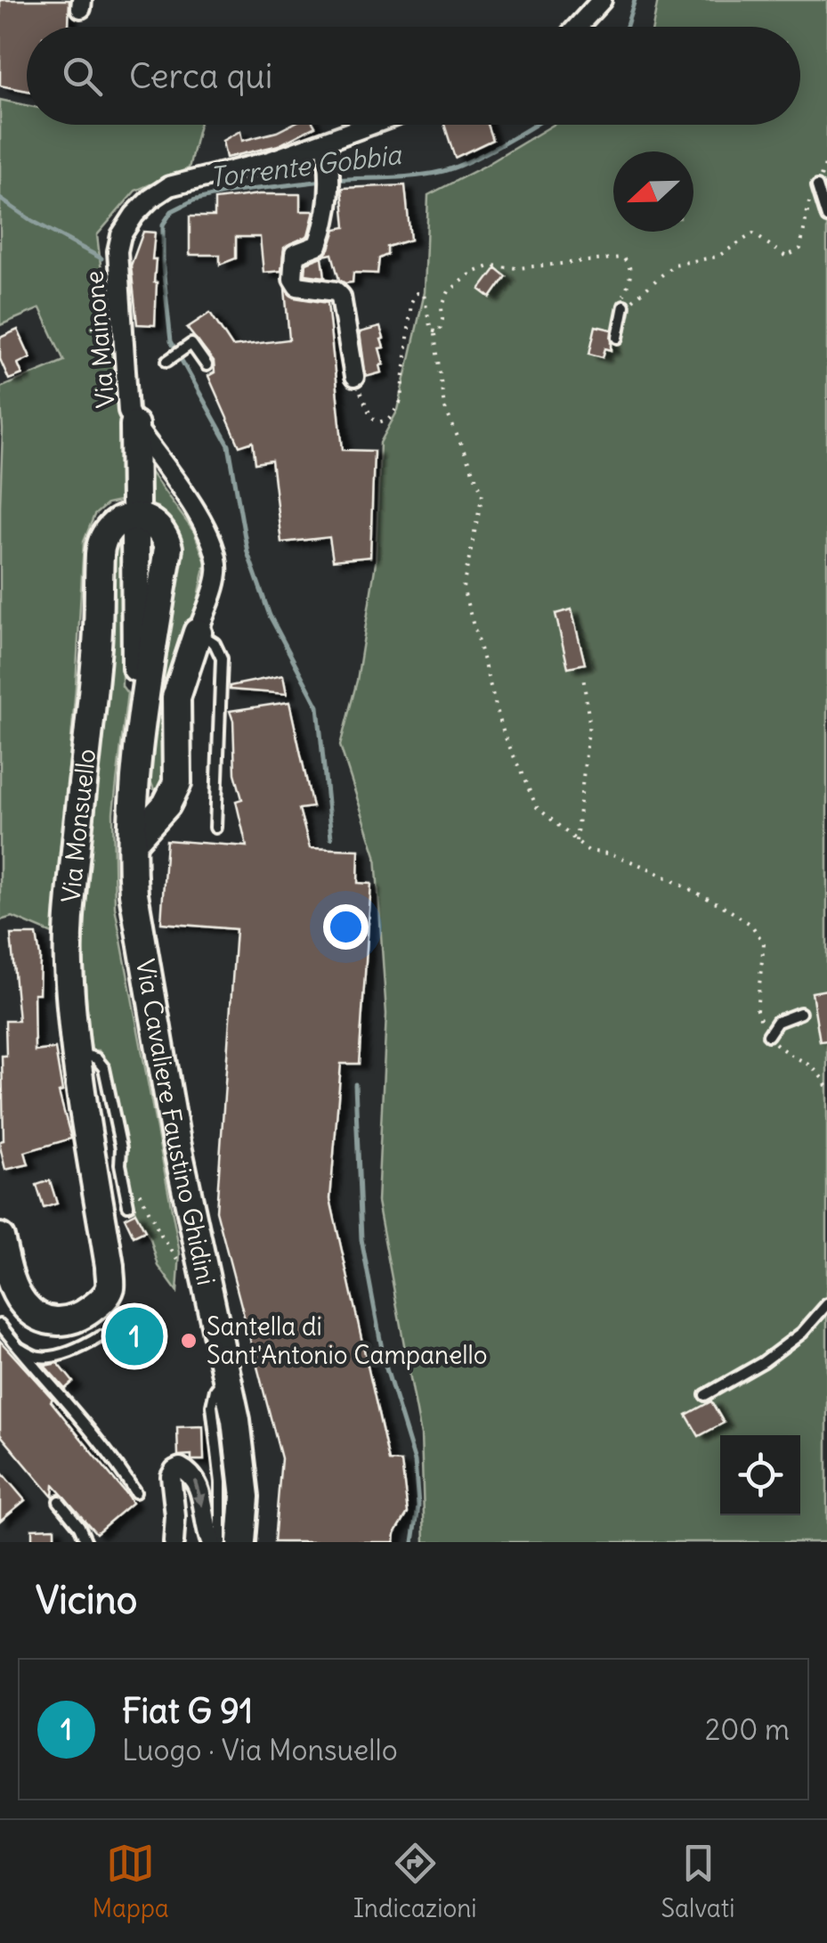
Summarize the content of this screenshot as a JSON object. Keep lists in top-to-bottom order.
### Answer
{
  "streets": {
    "main road": ["Via Monsuello", "Via Cavaliere Faustino Ghidini"],
    "street": ["Via Mainone"]
  },
  "crossings": [
    ["Via Monsuello", "Via Cavaliere Faustino Ghidini"]
  ],
  "water": ["Torrente Gobbia"],
  "places": ["Santella di Sant'Antonio Campanello"],
  "north": "left",
  "page": {
    "search": "Cerca qui",
    "pins": "1",
    "heading": "Vicino",
    "list": [
      {
        "mark": "1",
        "name": "Fiat G 91",
        "note": "Luogo · Via Monsuello",
        "value": "200 m"
      }
    ],
    "nav": ["Mappa", "Indicazioni", "Salvati"]
  }
}
